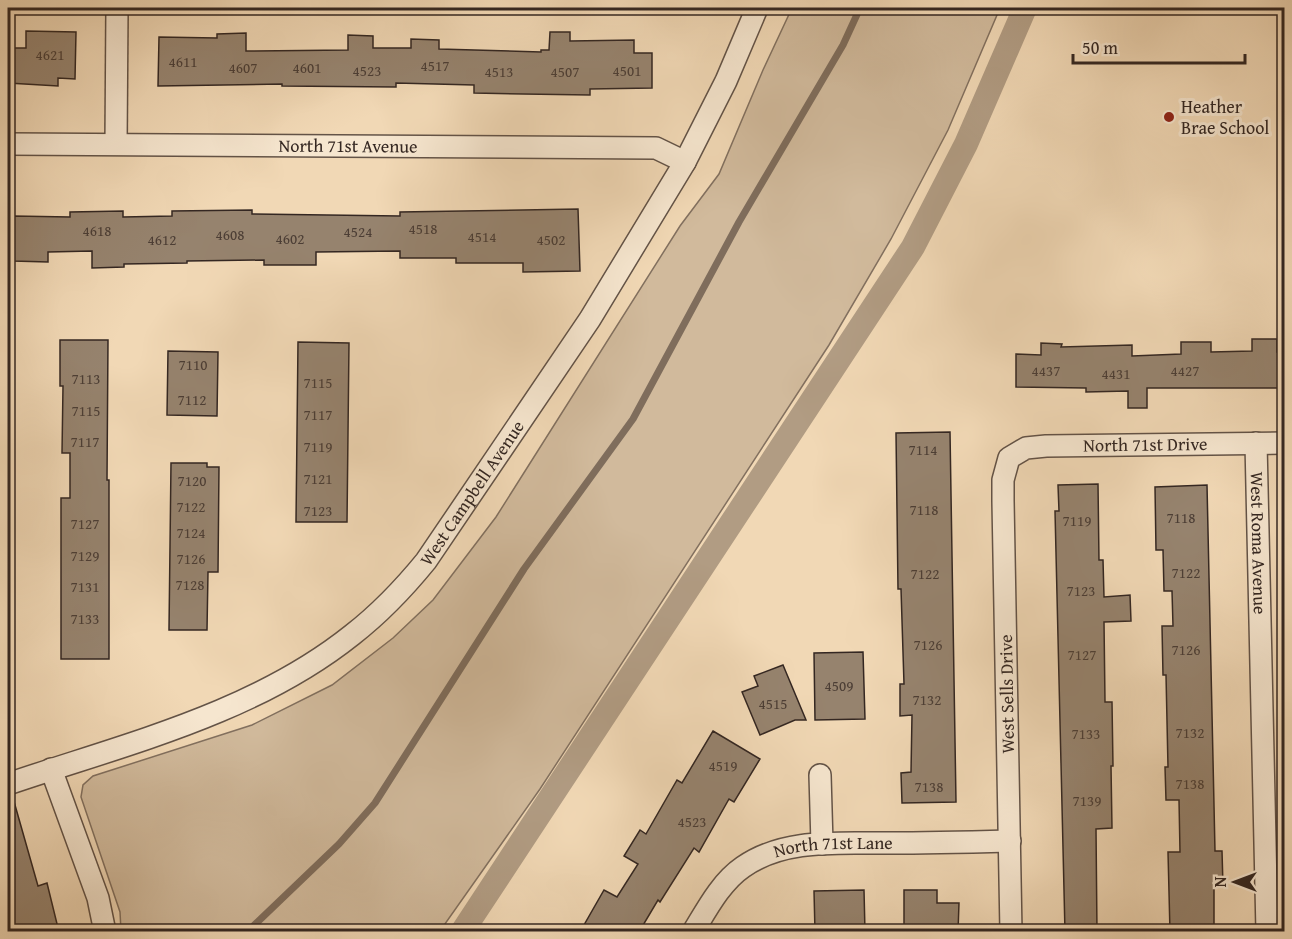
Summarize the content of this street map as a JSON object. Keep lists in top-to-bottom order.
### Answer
{
  "streets": {
    "street": [
      "North 71st Avenue",
      "North 71st Drive",
      "West Campbell Avenue",
      "West Roma Avenue",
      "West Sells Drive",
      "North 71st Lane"
    ]
  },
  "crossings": [
    ["North 71st Avenue", "West Campbell Avenue"],
    ["North 71st Drive", "West Roma Avenue"],
    ["North 71st Drive", "West Sells Drive"],
    ["West Sells Drive", "North 71st Lane"]
  ],
  "places": ["Heather Brae School"],
  "house_numbers": [
    "4621",
    "4611",
    "4517",
    "4607",
    "4601",
    "4523",
    "4501",
    "4513",
    "4507",
    "4518",
    "4618",
    "4524",
    "4608",
    "4514",
    "4602",
    "4612",
    "4502",
    "7110",
    "4437",
    "4427",
    "4431",
    "7113",
    "7115",
    "7112",
    "7115",
    "7117",
    "7117",
    "7119",
    "7114",
    "7121",
    "7120",
    "7122",
    "7118",
    "7123",
    "7118",
    "7119",
    "7127",
    "7124",
    "7129",
    "7126",
    "7122",
    "7122",
    "7128",
    "7131",
    "7123",
    "7133",
    "7126",
    "7126",
    "7127",
    "4509",
    "7132",
    "4515",
    "7132",
    "7133",
    "4519",
    "7138",
    "7138",
    "7139",
    "4523"
  ],
  "scale_bar": "50 m",
  "north": "left"
}
